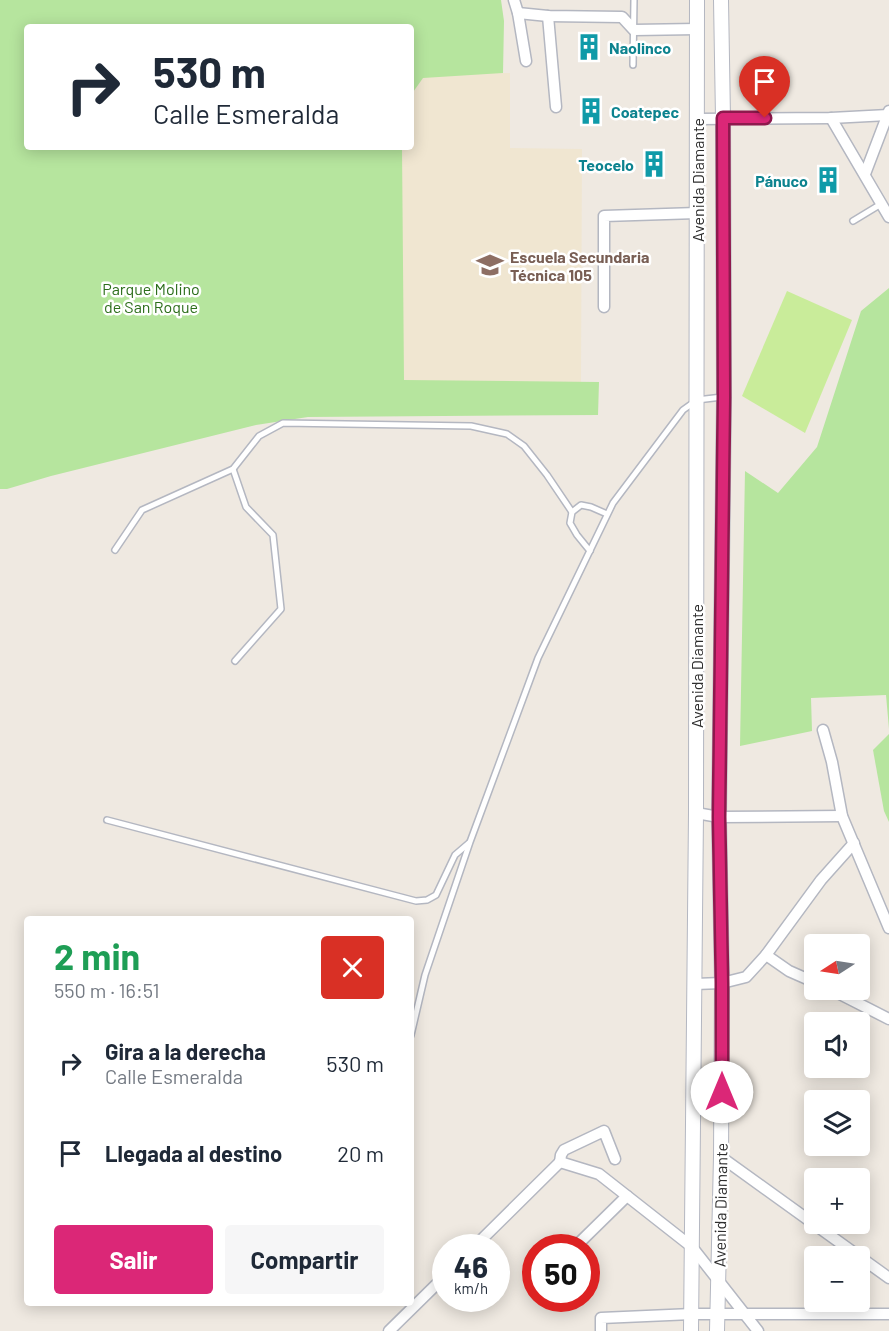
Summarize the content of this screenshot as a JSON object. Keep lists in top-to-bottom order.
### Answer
{
  "streets": {
    "main road": ["Avenida Diamante"]
  },
  "parks": ["Parque Molino de San Roque"],
  "places": {
    "building": [
      "Naolinco",
      "Coatepec",
      "Teocelo",
      "Pánuco"
    ],
    "school or university": ["Escuela Secundaria Técnica 105"]
  },
  "north": "left",
  "page": {
    "turn": ["530 m", "Calle Esmeralda"],
    "heading": ["2 min", "550 m · 16:51"],
    "map_buttons": ["+", "−"],
    "list": [
      {
        "name": "Gira a la derecha",
        "note": "Calle Esmeralda",
        "value": "530 m"
      },
      {
        "name": "Llegada al destino",
        "value": "20 m"
      }
    ],
    "buttons": ["Salir", "Compartir"],
    "speed": "46 km/h",
    "limit": "50"
  }
}
